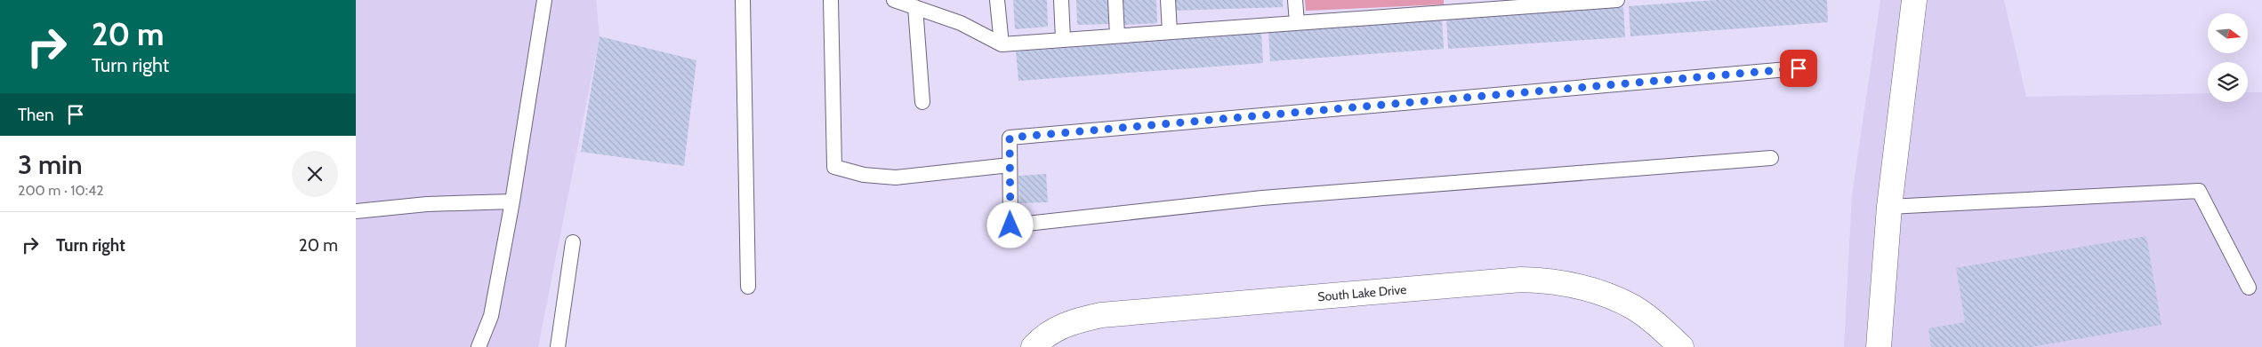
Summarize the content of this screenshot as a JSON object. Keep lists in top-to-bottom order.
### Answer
{
  "streets": {
    "street": ["South Lake Drive"]
  },
  "north": "right",
  "page": {
    "turn": ["20 m", "Turn right"],
    "then": "Then",
    "heading": ["3 min", "200 m · 10:42"],
    "list": [
      {
        "name": "Turn right",
        "value": "20 m"
      }
    ]
  }
}
